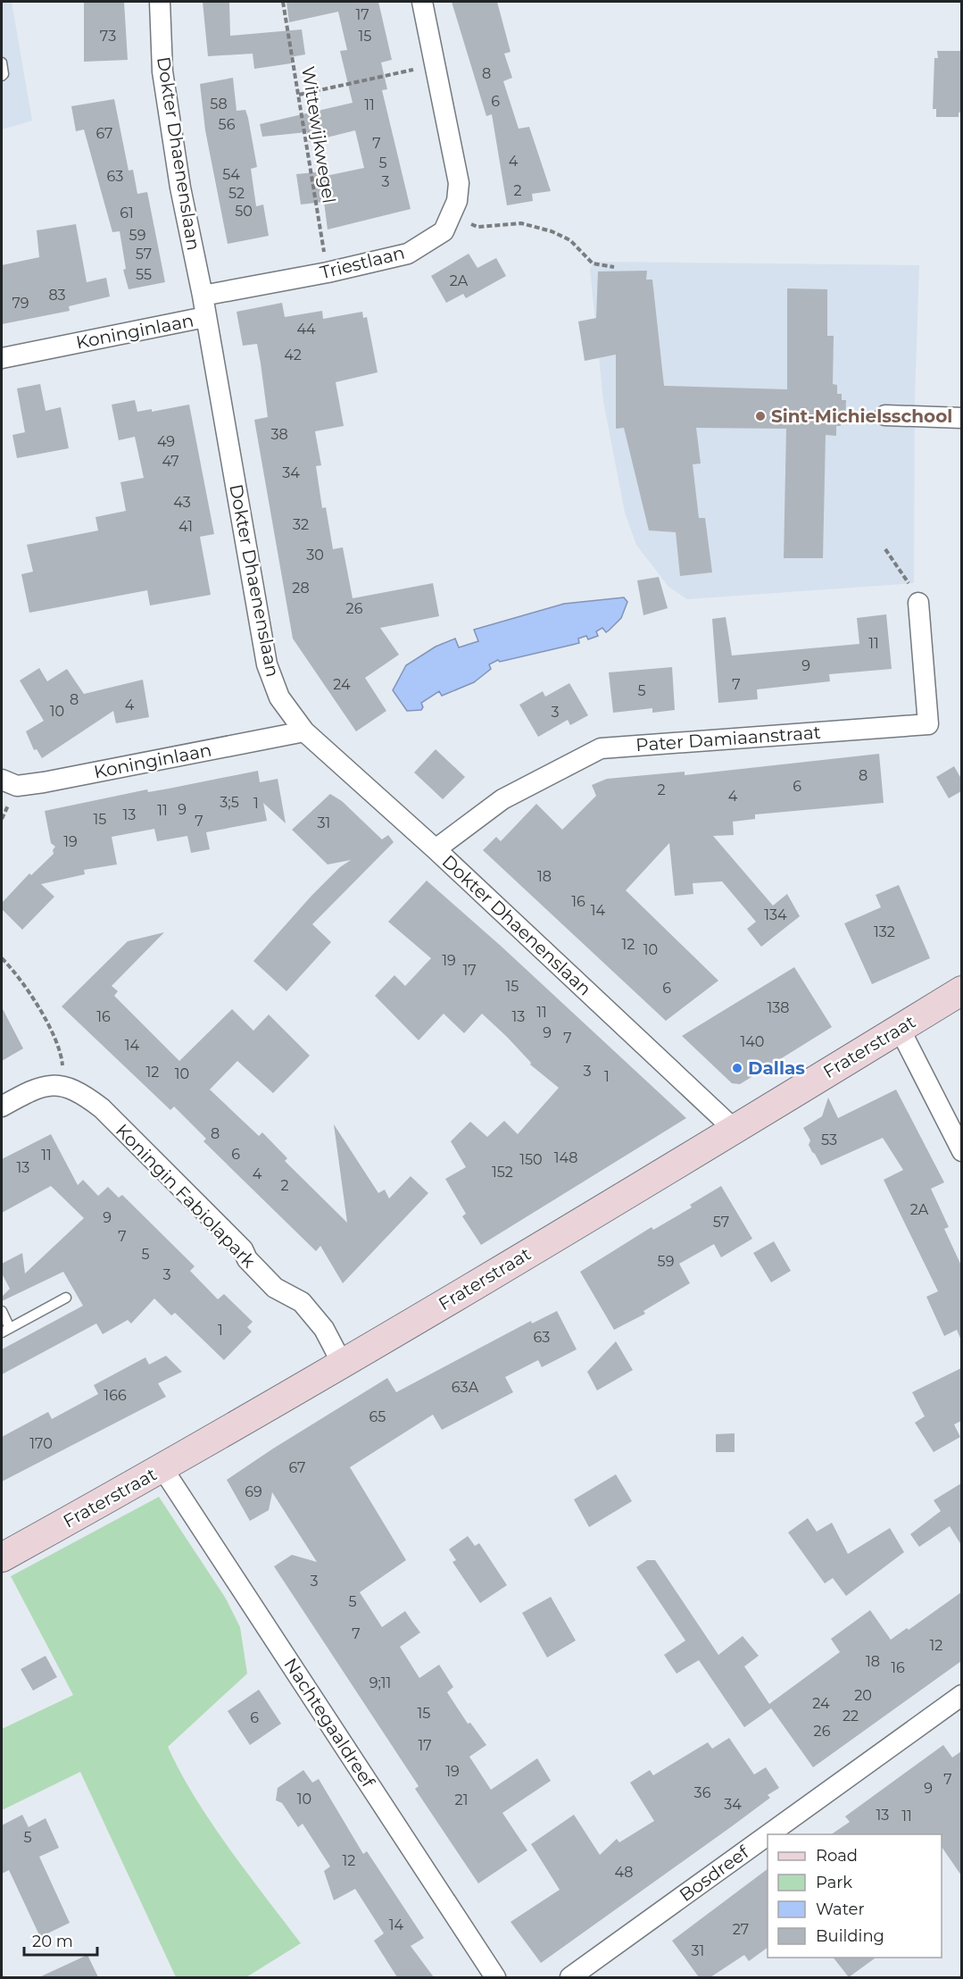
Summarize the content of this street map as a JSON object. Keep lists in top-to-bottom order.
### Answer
{
  "streets": {
    "street": [
      "Dokter Dhaenenslaan",
      "Triestlaan",
      "Koninginlaan",
      "Pater Damiaanstraat",
      "Fraterstraat",
      "Koningin Fabiolapark",
      "Nachtegaaldreef",
      "Bosdreef"
    ],
    "path": ["Wittewijkwegel"]
  },
  "crossings": [
    ["Wittewijkwegel", "Triestlaan"],
    ["Dokter Dhaenenslaan", "Triestlaan"],
    ["Dokter Dhaenenslaan", "Koninginlaan"],
    ["Dokter Dhaenenslaan", "Pater Damiaanstraat"],
    ["Dokter Dhaenenslaan", "Fraterstraat"],
    ["Fraterstraat", "Koningin Fabiolapark"],
    ["Fraterstraat", "Nachtegaaldreef"]
  ],
  "places": ["Sint-Michielsschool", "Dallas"],
  "house_numbers": [
    "17",
    "73",
    "15",
    "8",
    "6",
    "58",
    "11",
    "56",
    "67",
    "7",
    "4",
    "5",
    "54",
    "63",
    "3",
    "2",
    "52",
    "50",
    "61",
    "59",
    "57",
    "55",
    "2A",
    "83",
    "79",
    "44",
    "42",
    "38",
    "49",
    "47",
    "34",
    "43",
    "32",
    "41",
    "30",
    "28",
    "26",
    "11",
    "9",
    "24",
    "7",
    "5",
    "8",
    "4",
    "10",
    "3",
    "8",
    "6",
    "2",
    "4",
    "3;5",
    "1",
    "9",
    "11",
    "13",
    "15",
    "7",
    "31",
    "19",
    "18",
    "16",
    "14",
    "134",
    "132",
    "12",
    "10",
    "19",
    "17",
    "15",
    "6",
    "138",
    "11",
    "16",
    "13",
    "9",
    "7",
    "140",
    "14",
    "3",
    "12",
    "10",
    "1",
    "8",
    "53",
    "6",
    "11",
    "148",
    "150",
    "13",
    "152",
    "4",
    "2",
    "2A",
    "9",
    "57",
    "7",
    "5",
    "59",
    "3",
    "1",
    "63",
    "63A",
    "166",
    "65",
    "170",
    "67",
    "69",
    "3",
    "5",
    "7",
    "12",
    "18",
    "16",
    "9;11",
    "20",
    "24",
    "15",
    "22",
    "6",
    "26",
    "17",
    "19",
    "7",
    "9",
    "36",
    "10",
    "21",
    "34",
    "13",
    "11",
    "5",
    "12",
    "48",
    "14",
    "27",
    "31"
  ],
  "legend": [
    "Road",
    "Park",
    "Water",
    "Building"
  ],
  "scale_bar": "20 m"
}
